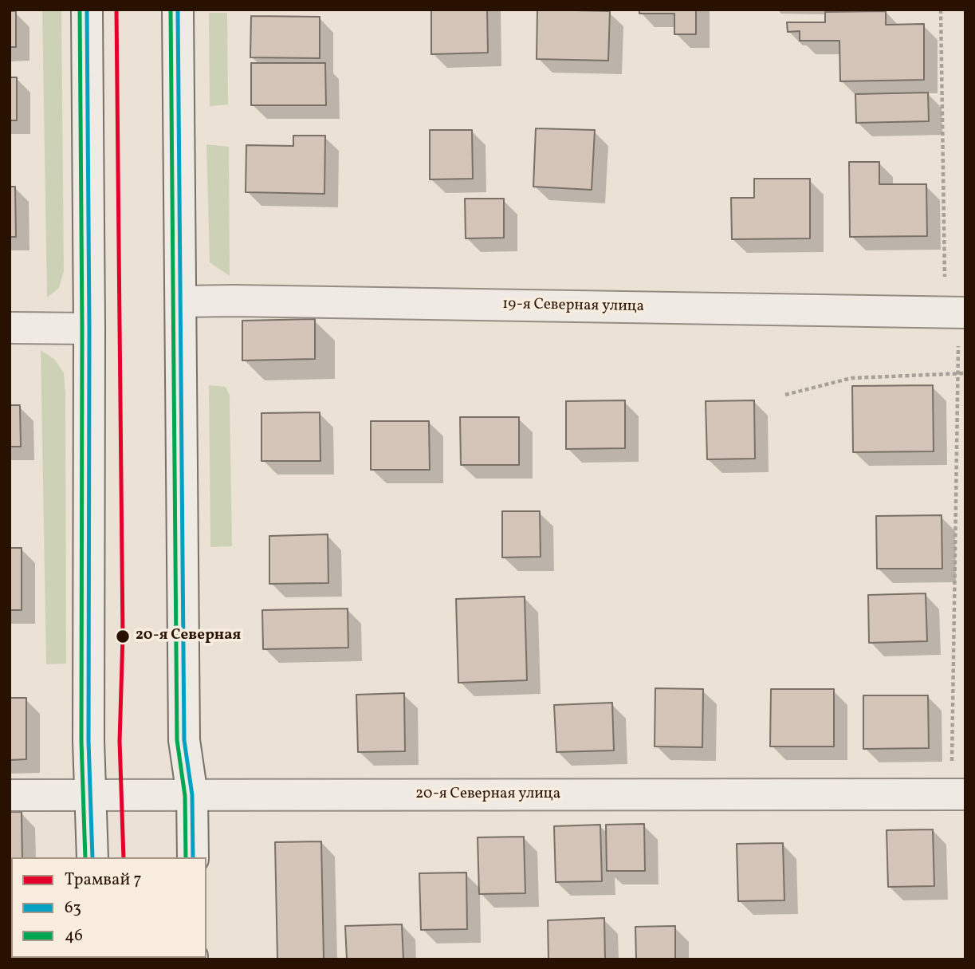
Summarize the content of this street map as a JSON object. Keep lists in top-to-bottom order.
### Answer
{
  "streets": {
    "street": ["19-я Северная улица", "20-я Северная улица"]
  },
  "places": ["20-я Северная"],
  "lines": ["tram line 7", "transit line 63", "transit line 46"],
  "legend": ["Трамвай 7", "63", "46"]
}
